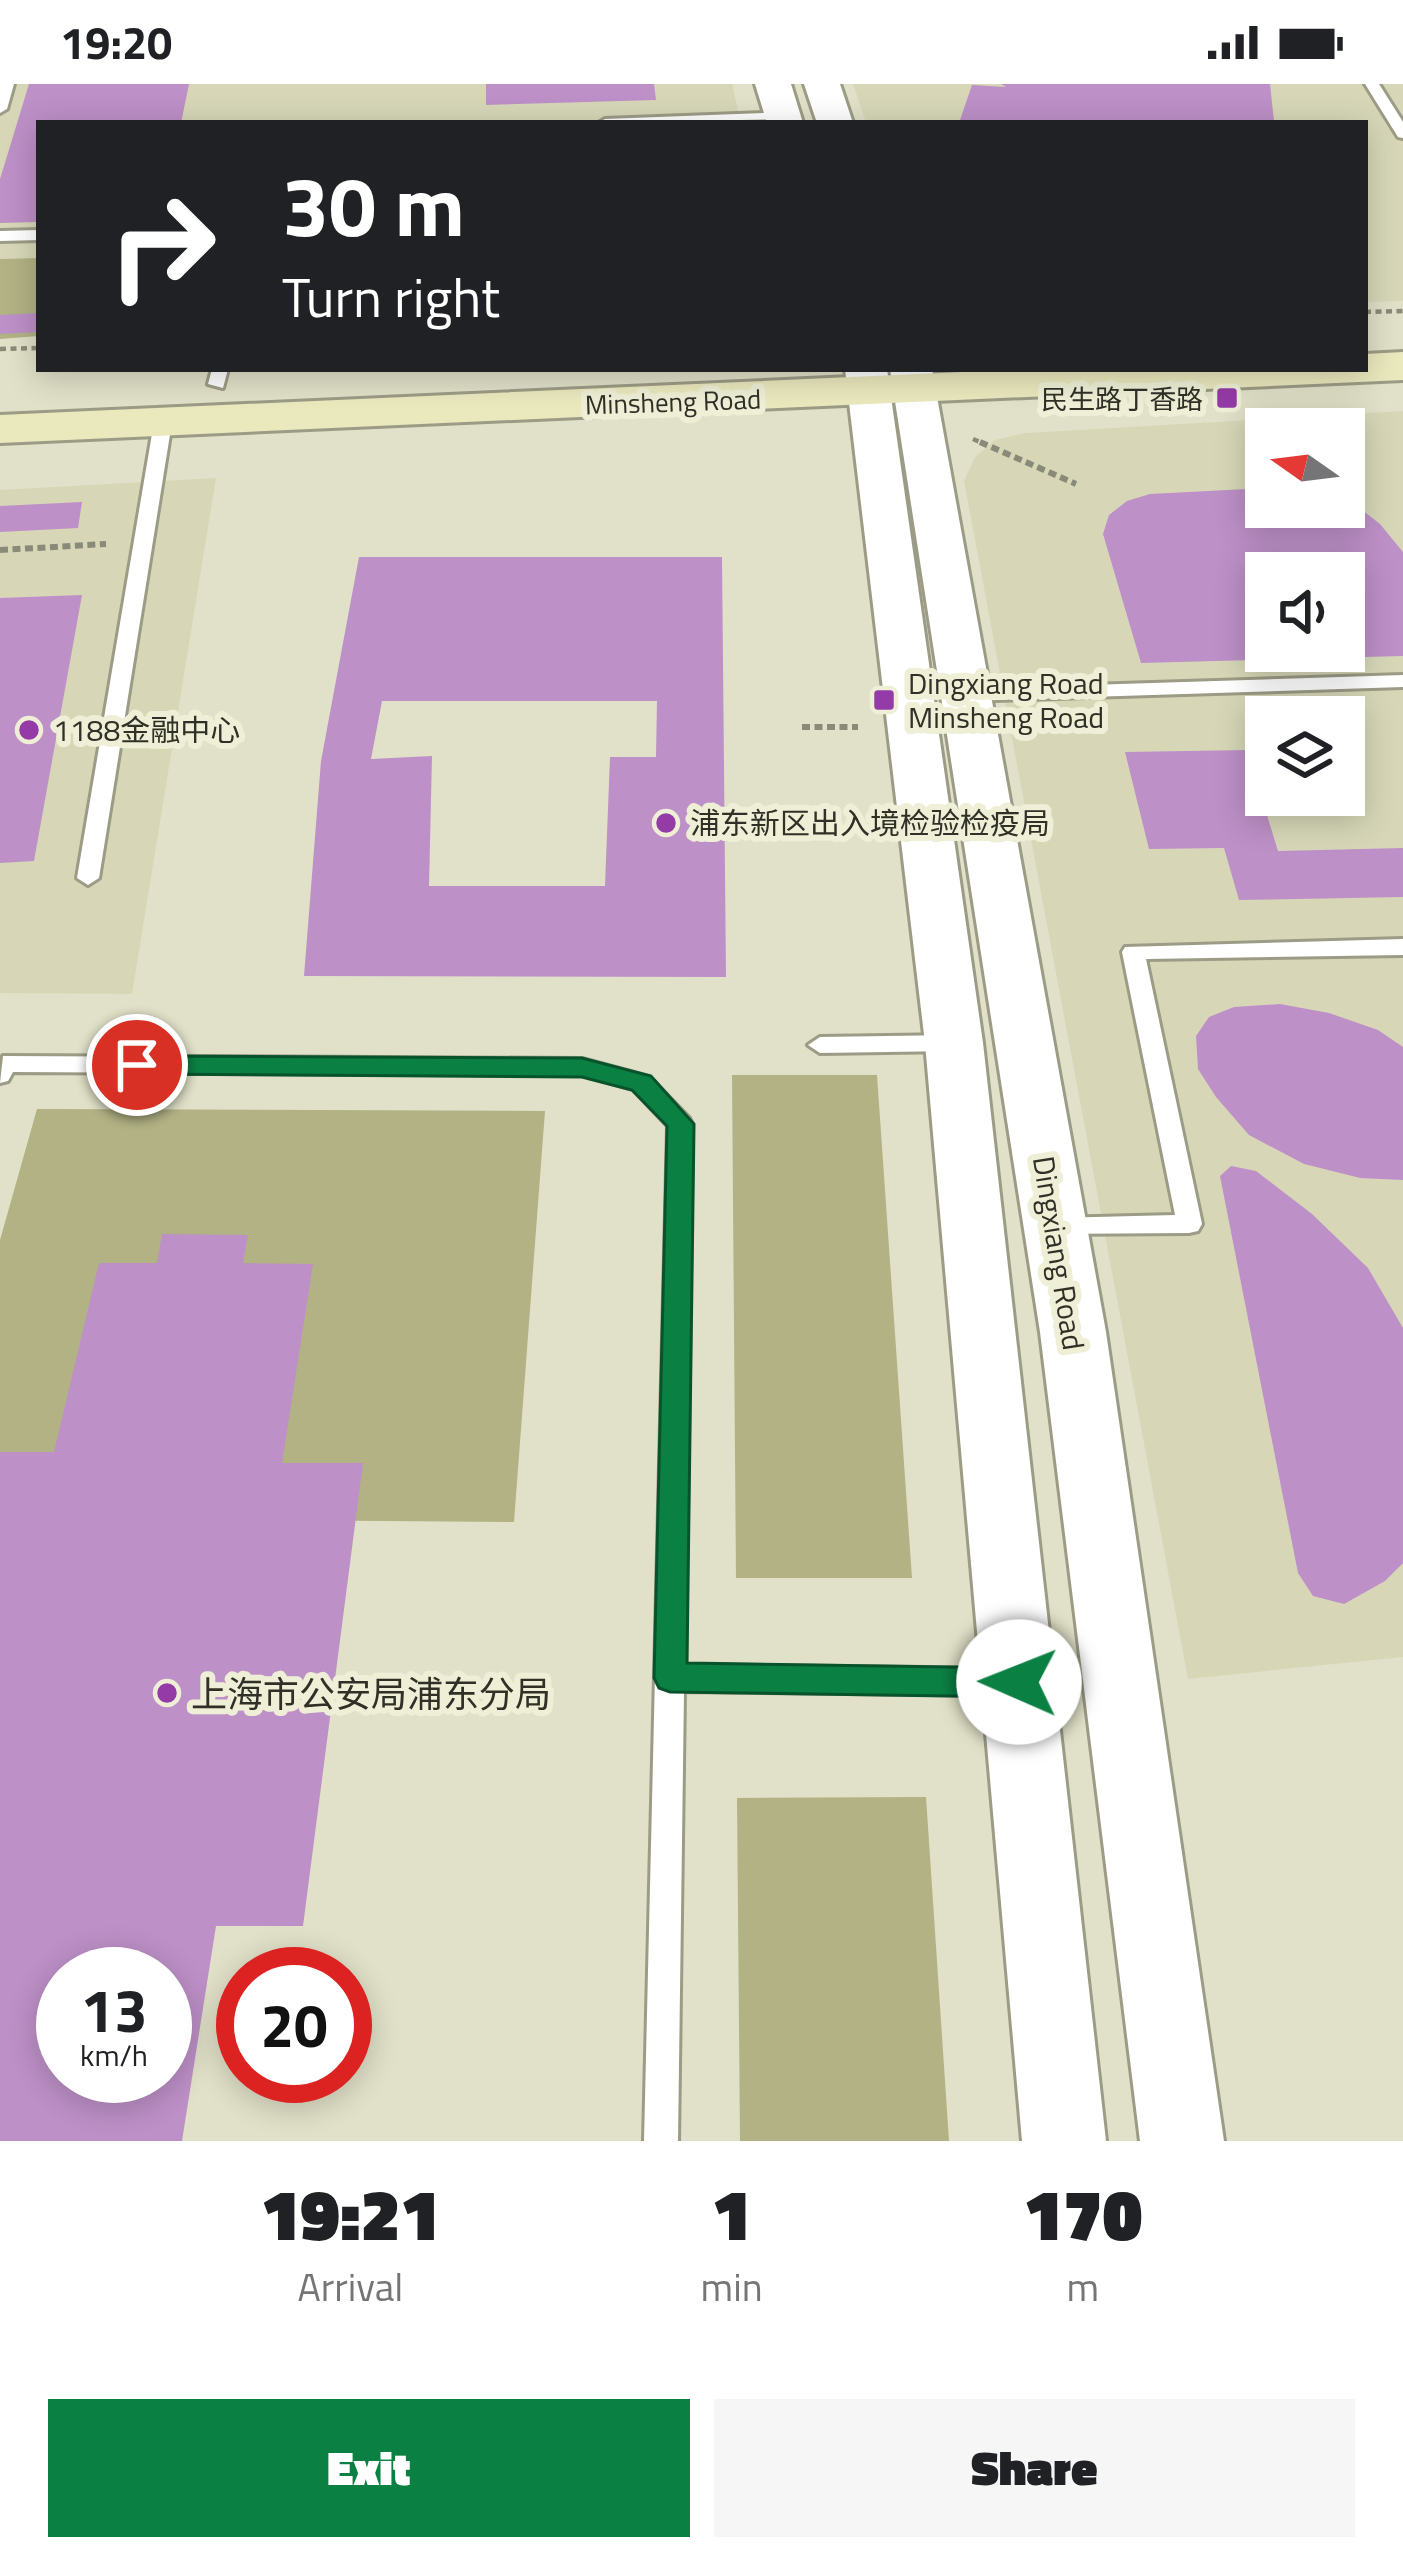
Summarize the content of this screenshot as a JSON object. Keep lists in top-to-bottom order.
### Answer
{
  "streets": {
    "main road": ["Minsheng Road"],
    "street": ["Dingxiang Road"]
  },
  "crossings": [
    ["Minsheng Road", "Dingxiang Road"]
  ],
  "places": {
    "transit": ["民生路丁香路", "Dingxiang Road Minsheng Road"],
    "other": ["1188金融中心", "浦东新区出入境检验检疫局", "上海市公安局浦东分局"]
  },
  "north": "left",
  "page": {
    "status": "19:20",
    "turn": ["30 m", "Turn right"],
    "speed": "13 km/h",
    "limit": "20",
    "eta": [
      "19:21",
      "Arrival",
      "1",
      "min",
      "170",
      "m"
    ],
    "buttons": ["Exit", "Share"]
  }
}
